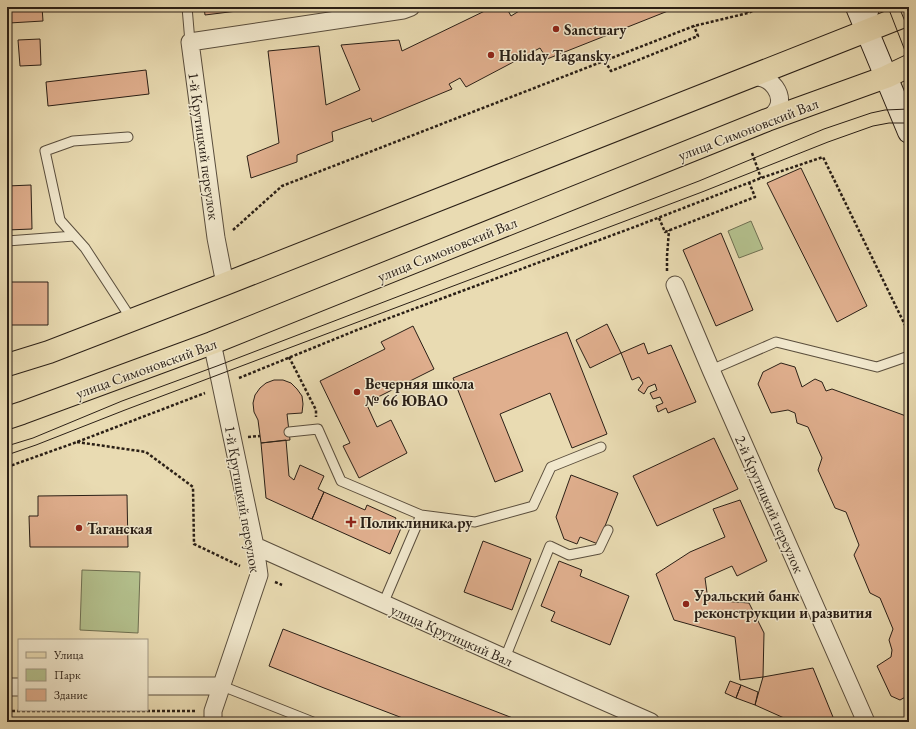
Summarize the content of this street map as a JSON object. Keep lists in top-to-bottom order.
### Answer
{
  "streets": {
    "main road": ["улица Симоновский Вал"],
    "street": ["1-й Крутицкий переулок", "2-й Крутицкий переулок", "улица Крутицкий Вал"]
  },
  "crossings": [
    ["улица Симоновский Вал", "1-й Крутицкий переулок"],
    ["1-й Крутицкий переулок", "улица Крутицкий Вал"]
  ],
  "places": {
    "other": [
      "Sanctuary",
      "Holiday Tagansky",
      "Вечерняя школа № 66 ЮВАО",
      "Таганская",
      "Уральский банк реконструкции и развития"
    ],
    "health": ["Поликлиника.ру"]
  },
  "legend": ["Улица", "Парк", "Здание"]
}
